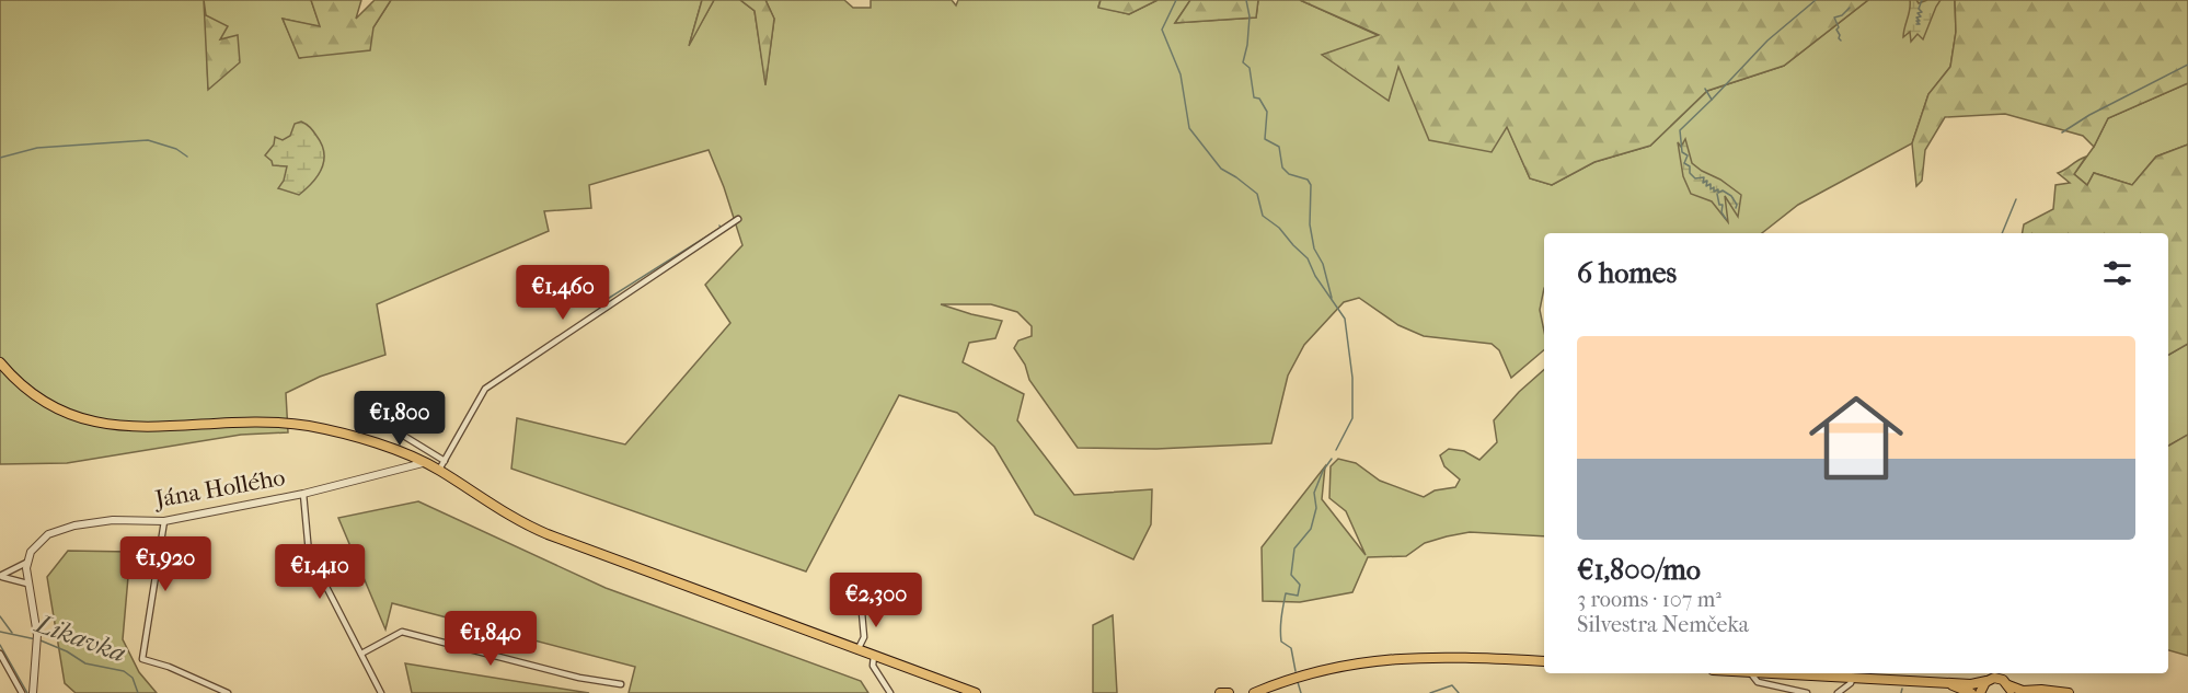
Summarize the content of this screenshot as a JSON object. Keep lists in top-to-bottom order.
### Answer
{
  "streets": {
    "street": ["Jána Hollého"]
  },
  "water": ["Likavka"],
  "page": {
    "heading": "6 homes",
    "price": [
      "€1,460",
      "€1,800",
      "€1,920",
      "€1,410",
      "€2,300",
      "€1,840"
    ],
    "list": [
      {
        "name": "€1,800/mo",
        "note": "3 rooms · 107 m² · Silvestra Nemčeka"
      }
    ]
  }
}
